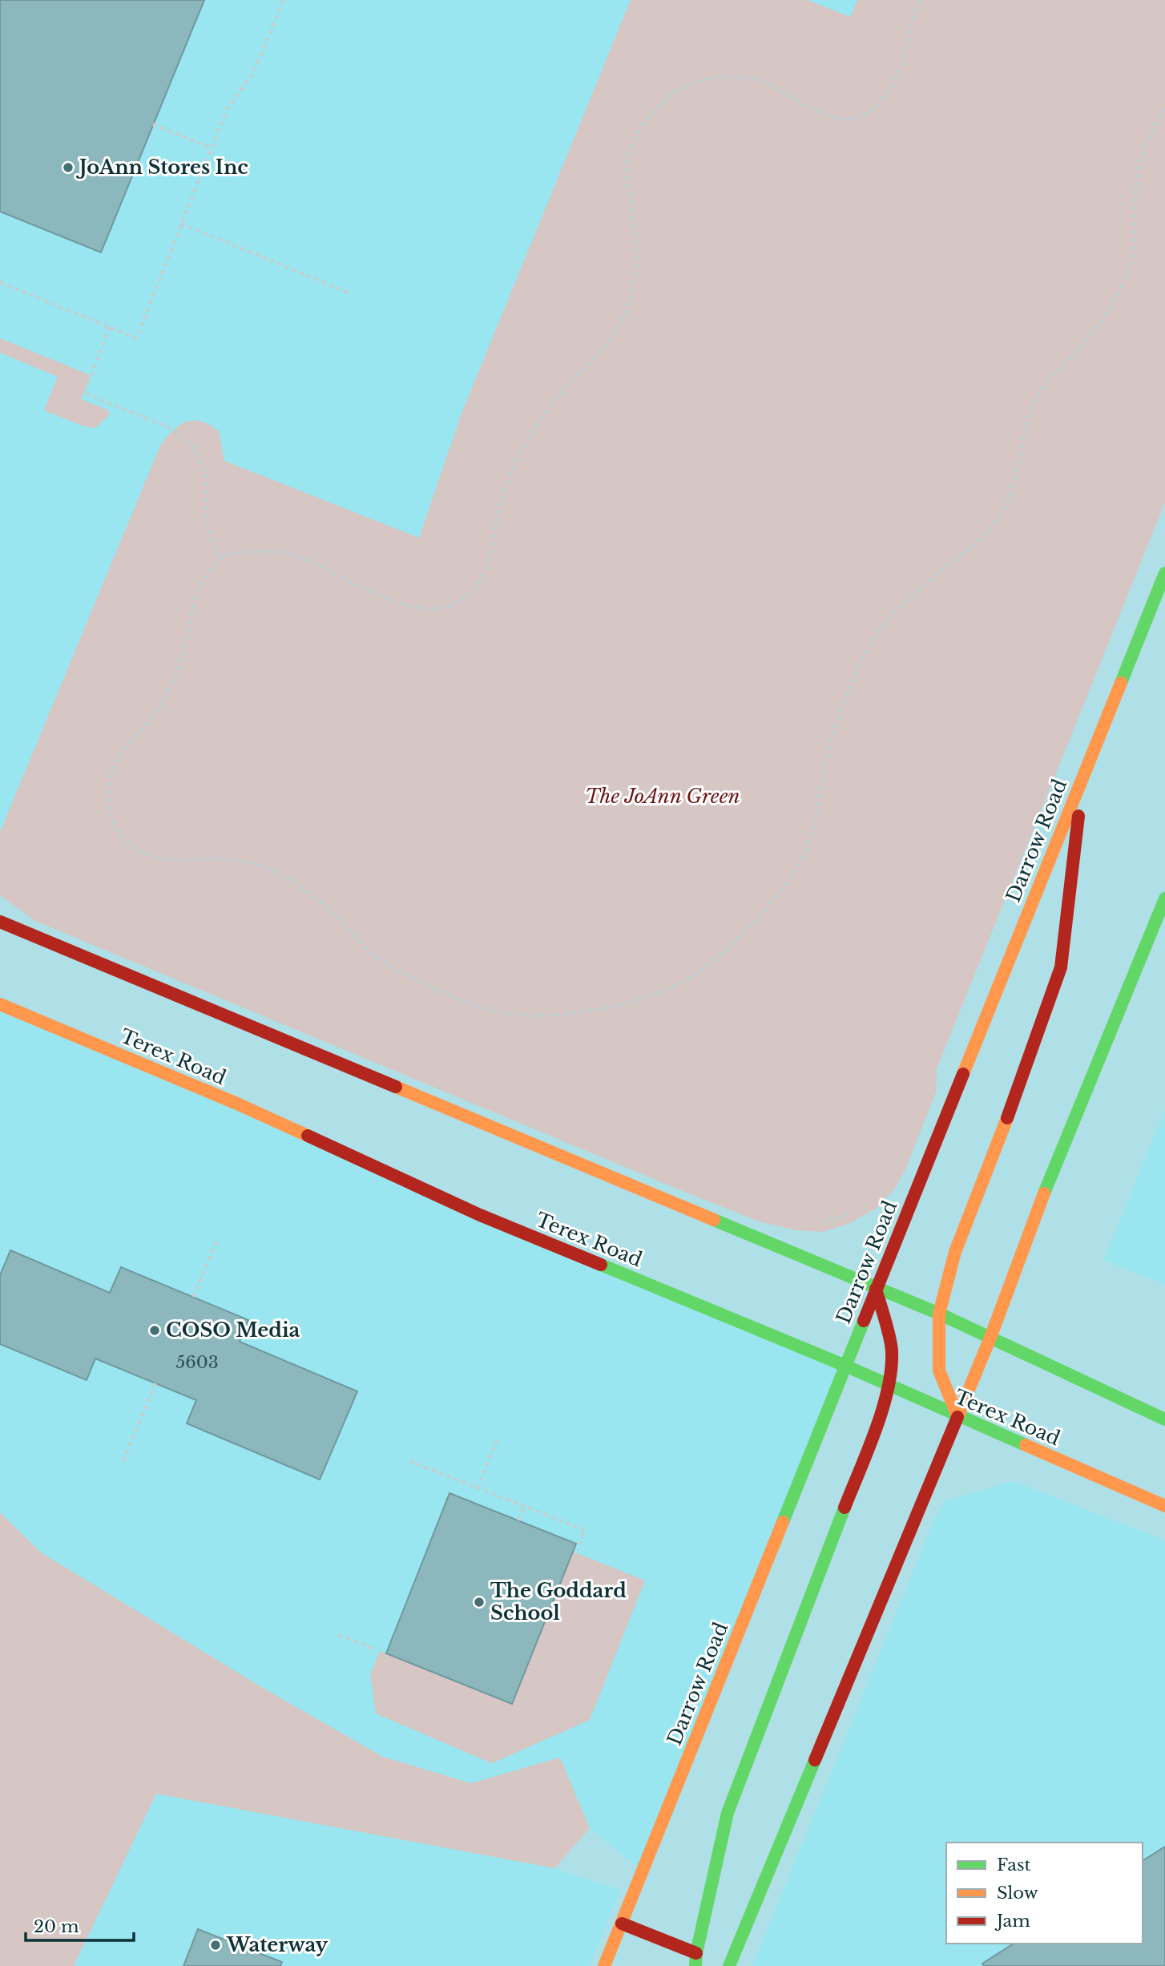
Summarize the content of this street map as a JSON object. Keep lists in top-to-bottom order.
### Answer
{
  "streets": {
    "main road": ["Darrow Road", "Terex Road"]
  },
  "crossings": [
    ["Darrow Road", "Terex Road"]
  ],
  "parks": ["The JoAnn Green"],
  "places": [
    "JoAnn Stores Inc",
    "COSO Media",
    "The Goddard School",
    "Waterway"
  ],
  "house_numbers": ["5603"],
  "legend": ["Fast", "Slow", "Jam"],
  "scale_bar": "20 m"
}
